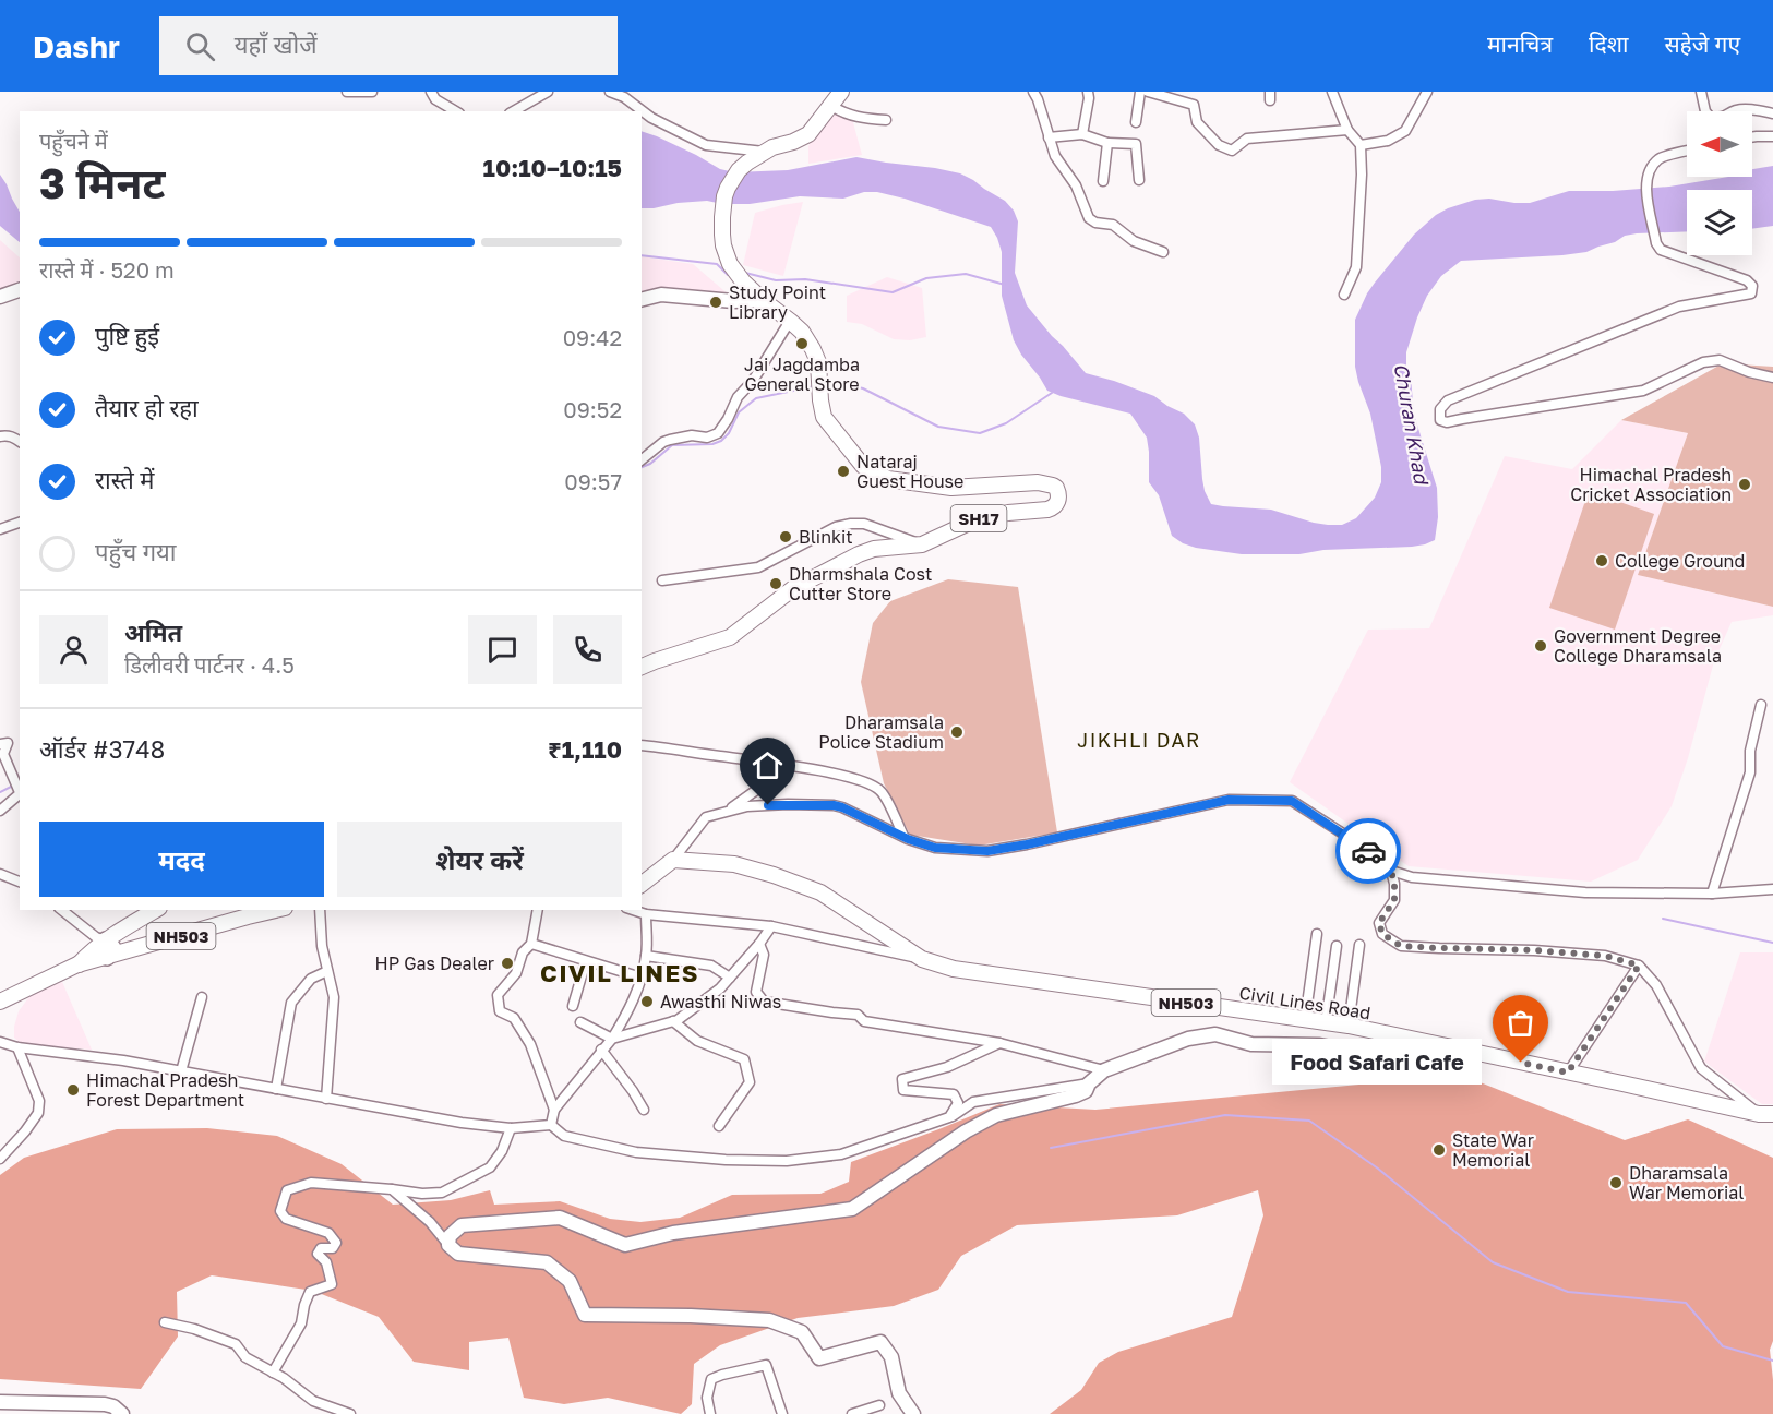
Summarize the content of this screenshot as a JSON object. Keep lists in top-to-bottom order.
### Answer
{
  "streets": {
    "main road": ["SH17", "NH503", "Civil Lines Road"]
  },
  "districts": ["JIKHLI DAR", "CIVIL LINES"],
  "water": ["Churan Khad"],
  "places": [
    "Study Point Library",
    "Jai Jagdamba General Store",
    "Nataraj Guest House",
    "Himachal Pradesh Cricket Association",
    "Blinkit",
    "College Ground",
    "Dharmshala Cost Cutter Store",
    "Government Degree College Dharamsala",
    "Dharamsala Police Stadium",
    "HP Gas Dealer",
    "Awasthi Niwas",
    "Food Safari Cafe",
    "Himachal Pradesh Forest Department",
    "State War Memorial",
    "Dharamsala War Memorial"
  ],
  "north": "left",
  "page": {
    "header": "Dashr",
    "search": "यहाँ खोजें",
    "nav": ["मानचित्र", "दिशा", "सहेजे गए"],
    "heading": ["3 मिनट", "पहुँचने में", "10:10–10:15"],
    "panel": [
      "अमित",
      "डिलीवरी पार्टनर · 4.5",
      "ऑर्डर #3748",
      "₹1,110"
    ],
    "bar": "रास्ते में · 520 m",
    "list": [
      ["पुष्टि हुई", "09:42"],
      ["तैयार हो रहा", "09:52"],
      ["रास्ते में", "09:57"],
      "पहुँच गया"
    ],
    "buttons": ["मदद", "शेयर करें"],
    "bubble": "Food Safari Cafe"
  }
}
